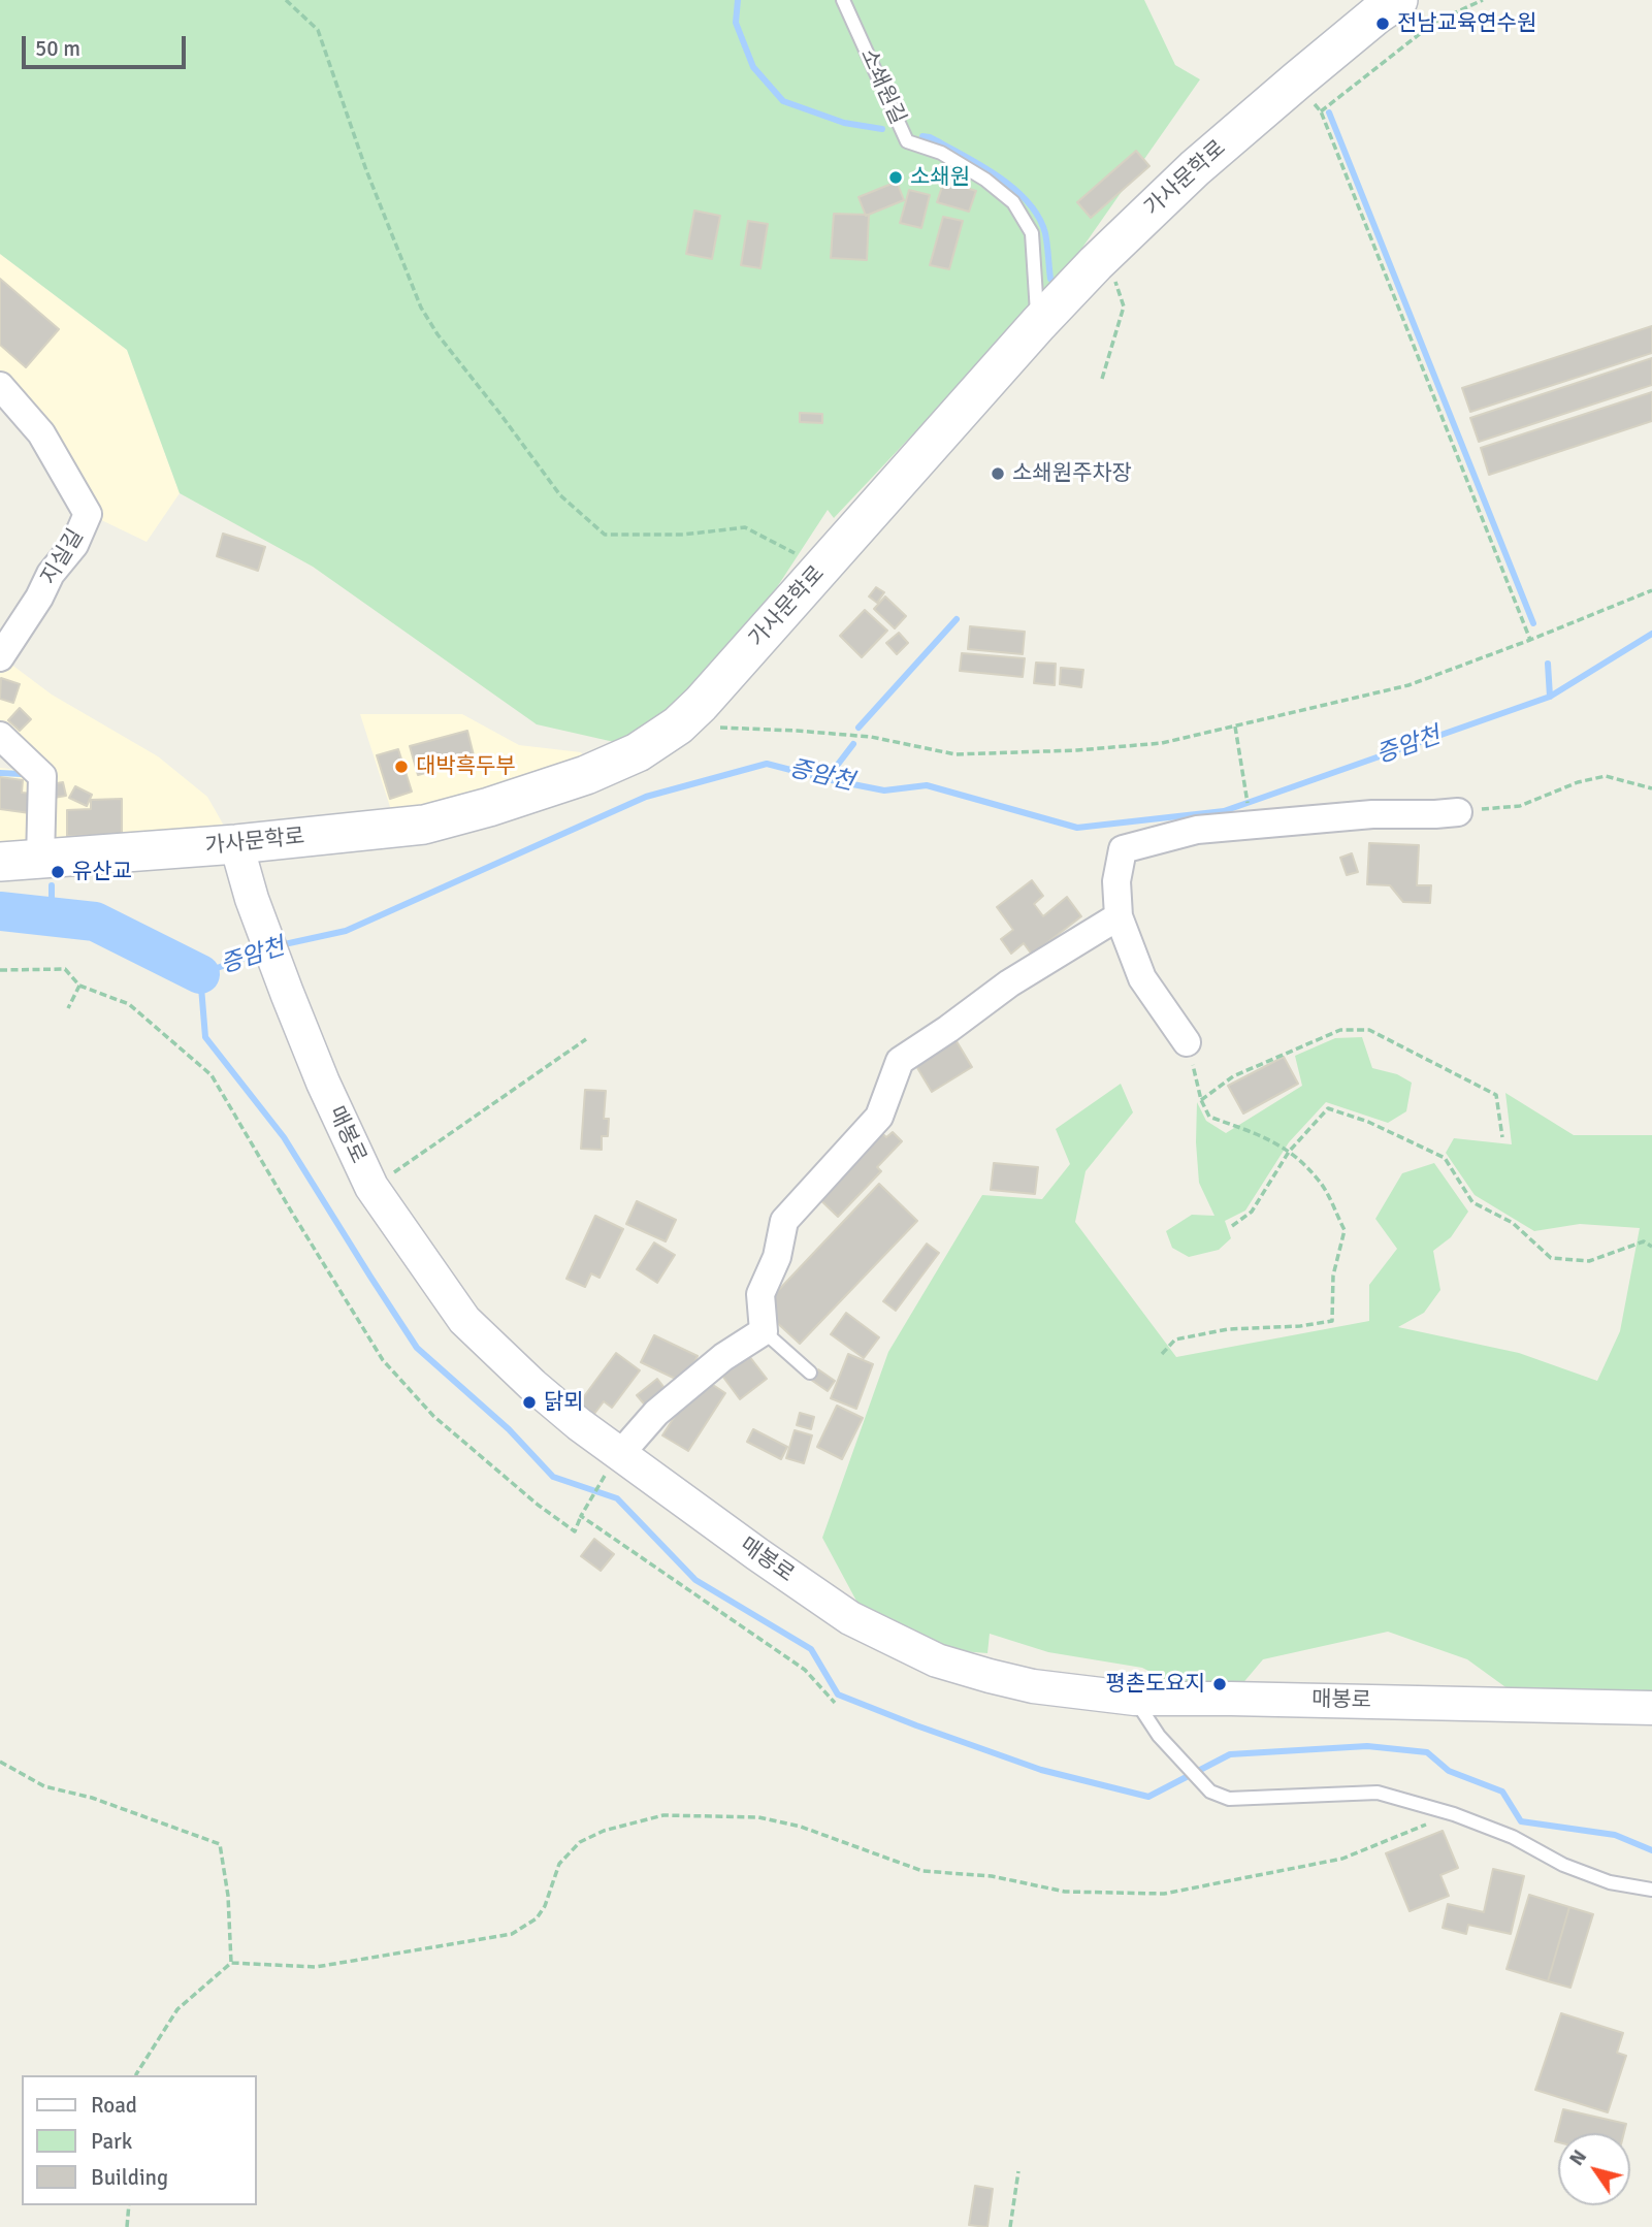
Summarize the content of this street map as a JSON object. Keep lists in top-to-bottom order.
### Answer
{
  "streets": {
    "main road": ["가사문학로"],
    "street": ["지실길", "매봉로"],
    "lane": ["소쇄원길"]
  },
  "crossings": [
    ["소쇄원길", "가사문학로"],
    ["가사문학로", "매봉로"]
  ],
  "water": ["증암천"],
  "places": [
    "전남교육연수원",
    "소쇄원",
    "소쇄원주차장",
    "대박흑두부",
    "유산교",
    "닭뫼",
    "평촌도요지"
  ],
  "legend": ["Road", "Park", "Building"],
  "scale_bar": "50 m",
  "north": "top left"
}
